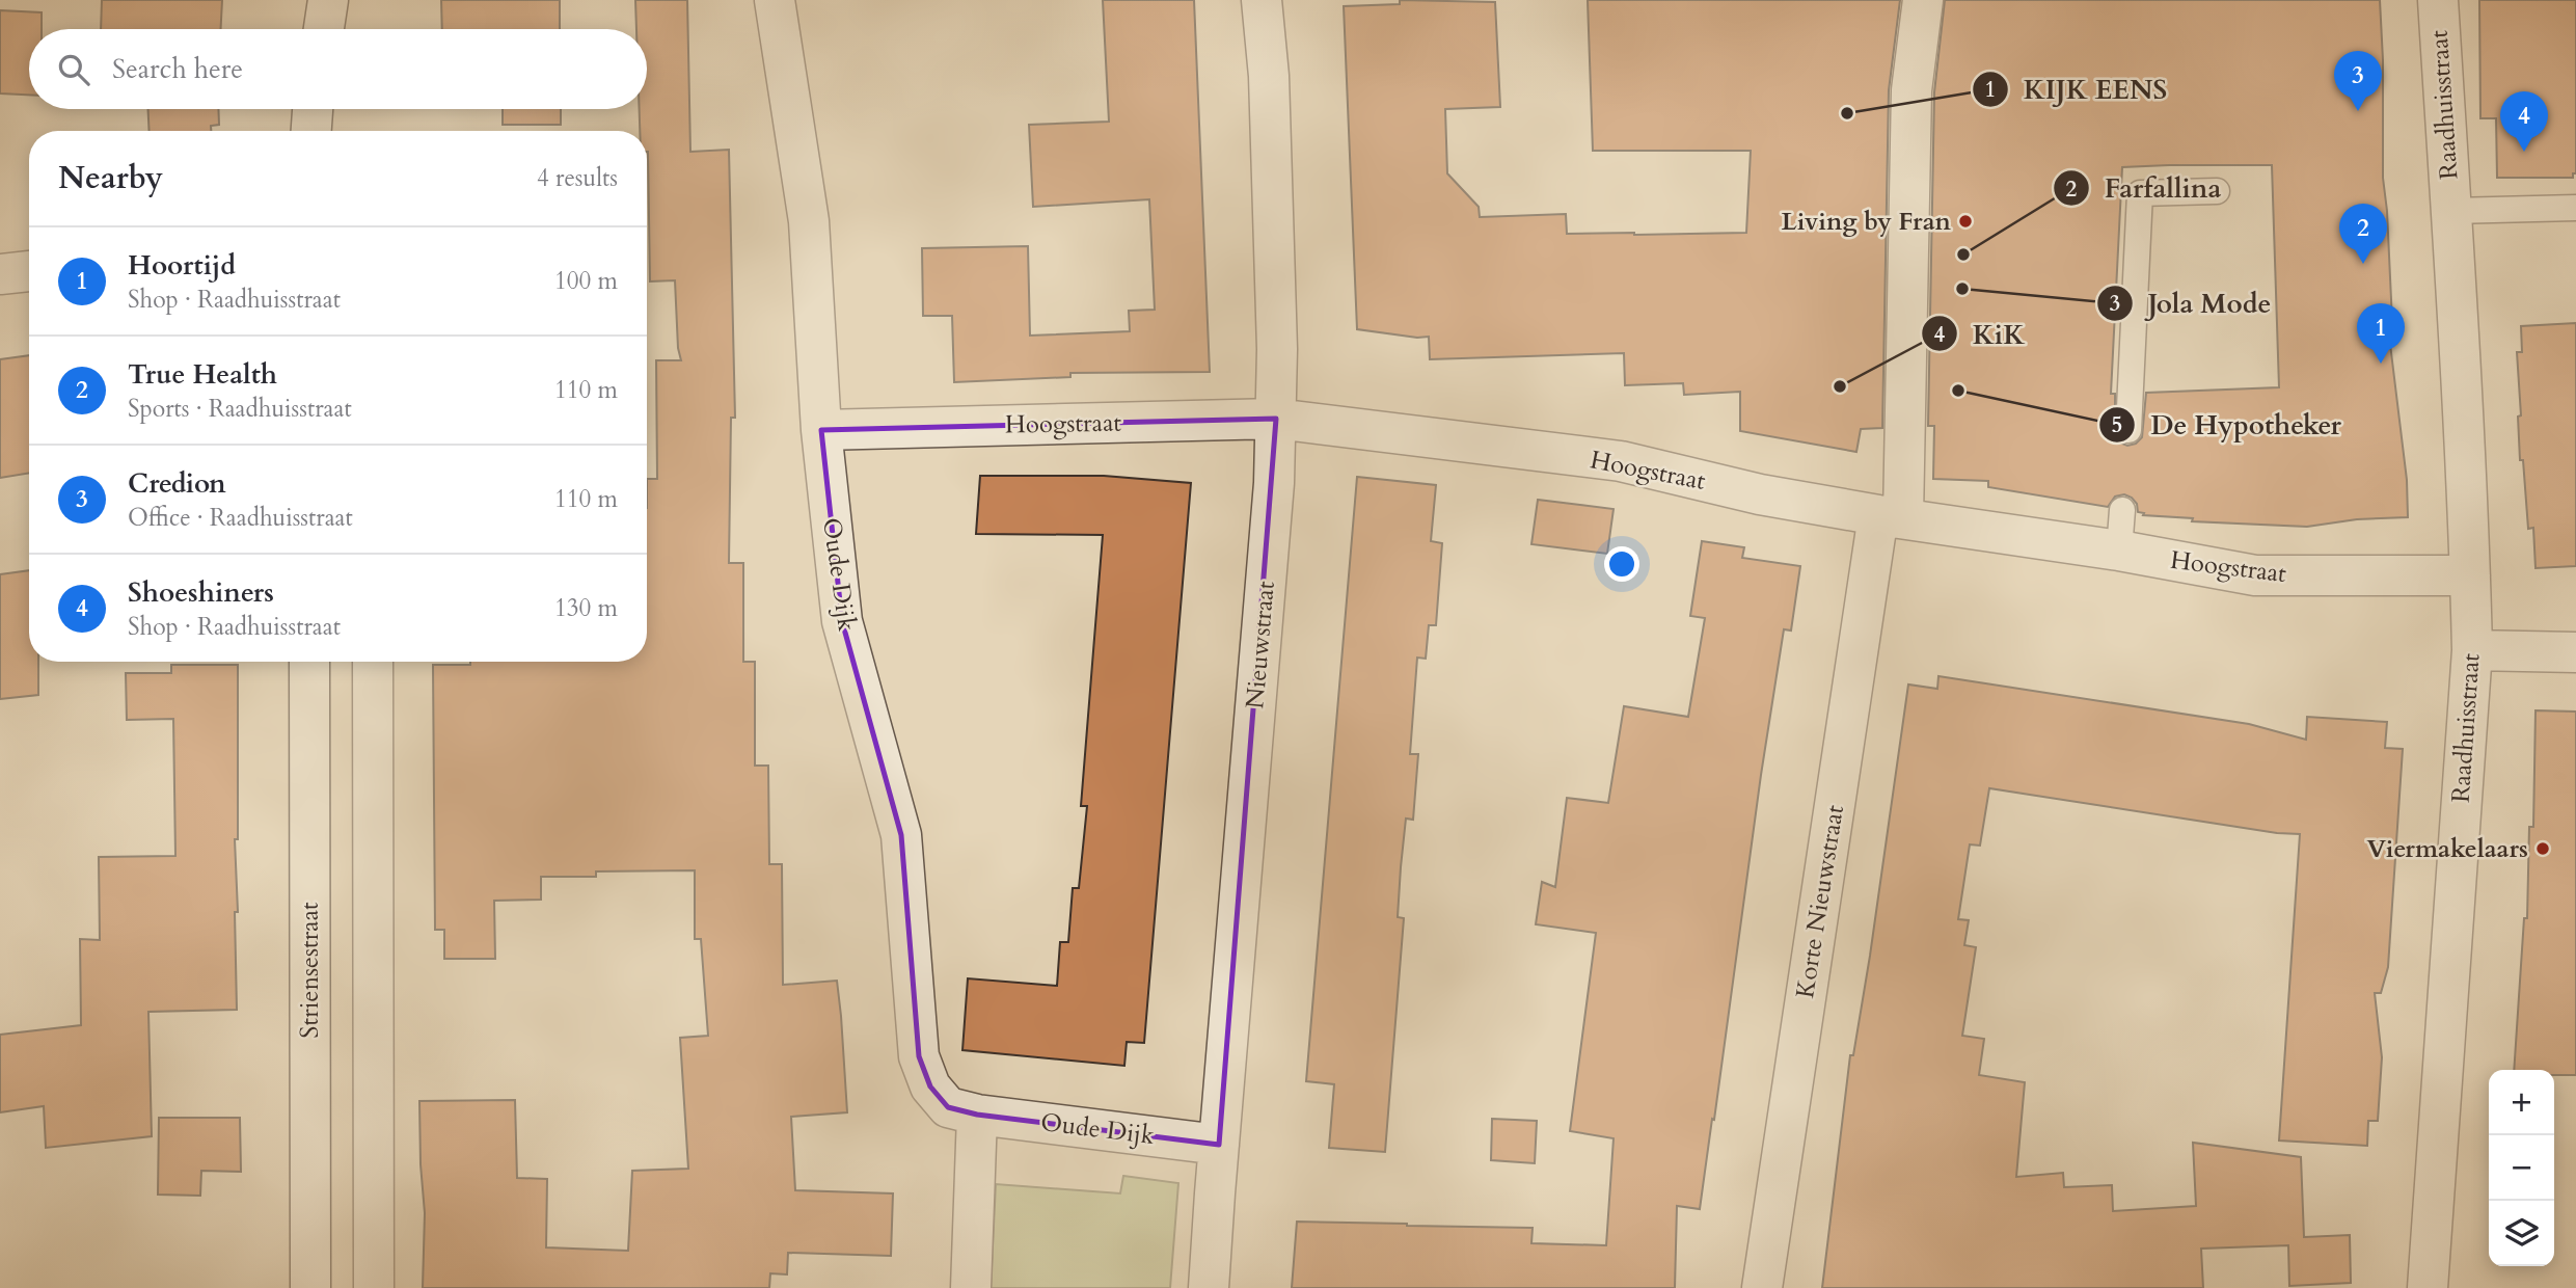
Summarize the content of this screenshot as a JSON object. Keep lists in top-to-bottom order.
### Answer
{
  "streets": {
    "street": [
      "Raadhuisstraat",
      "Hoogstraat",
      "Oude Dijk",
      "Nieuwstraat",
      "Korte Nieuwstraat",
      "Striensestraat"
    ]
  },
  "crossings": [
    ["Raadhuisstraat", "Hoogstraat"],
    ["Hoogstraat", "Oude Dijk"],
    ["Hoogstraat", "Nieuwstraat"],
    ["Hoogstraat", "Korte Nieuwstraat"],
    ["Oude Dijk", "Nieuwstraat"]
  ],
  "places": [
    "KIJK EENS",
    "Living by Fran",
    "Farfallina",
    "Jola Mode",
    "KiK",
    "De Hypotheker",
    "Viermakelaars"
  ],
  "page": {
    "search": "Search here",
    "pins": [
      "3",
      "4",
      "2",
      "1"
    ],
    "heading": ["Nearby", "4 results"],
    "list": [
      {
        "mark": "1",
        "name": "Hoortijd",
        "note": "Shop · Raadhuisstraat",
        "value": "100 m"
      },
      {
        "mark": "2",
        "name": "True Health",
        "note": "Sports · Raadhuisstraat",
        "value": "110 m"
      },
      {
        "mark": "3",
        "name": "Credion",
        "note": "Office · Raadhuisstraat",
        "value": "110 m"
      },
      {
        "mark": "4",
        "name": "Shoeshiners",
        "note": "Shop · Raadhuisstraat",
        "value": "130 m"
      }
    ],
    "map_buttons": ["+", "−"]
  }
}
